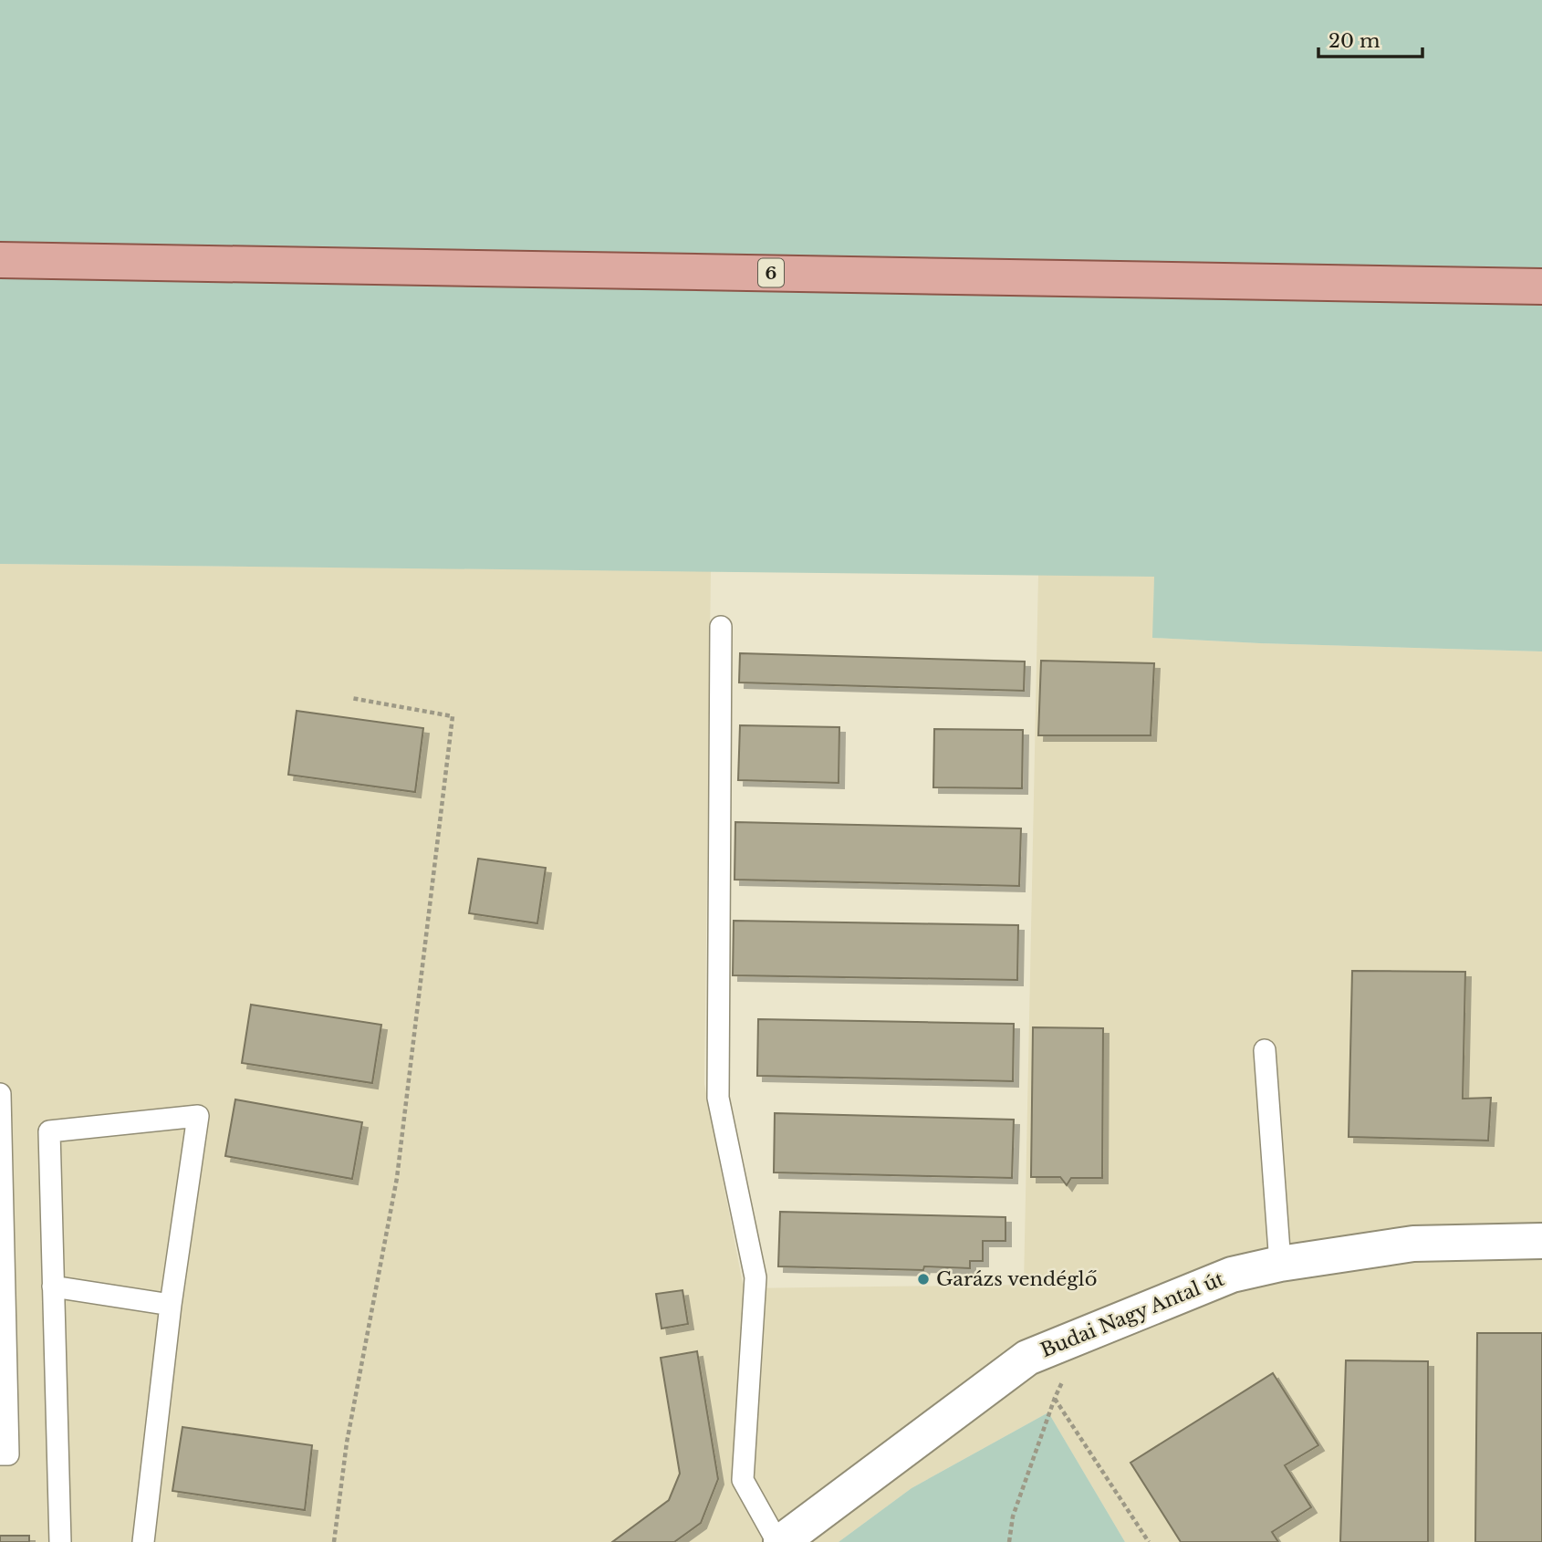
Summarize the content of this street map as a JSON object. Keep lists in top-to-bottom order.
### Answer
{
  "streets": {
    "main road": ["6"],
    "street": ["Budai Nagy Antal út"]
  },
  "places": ["Garázs vendéglő"],
  "scale_bar": "20 m"
}
